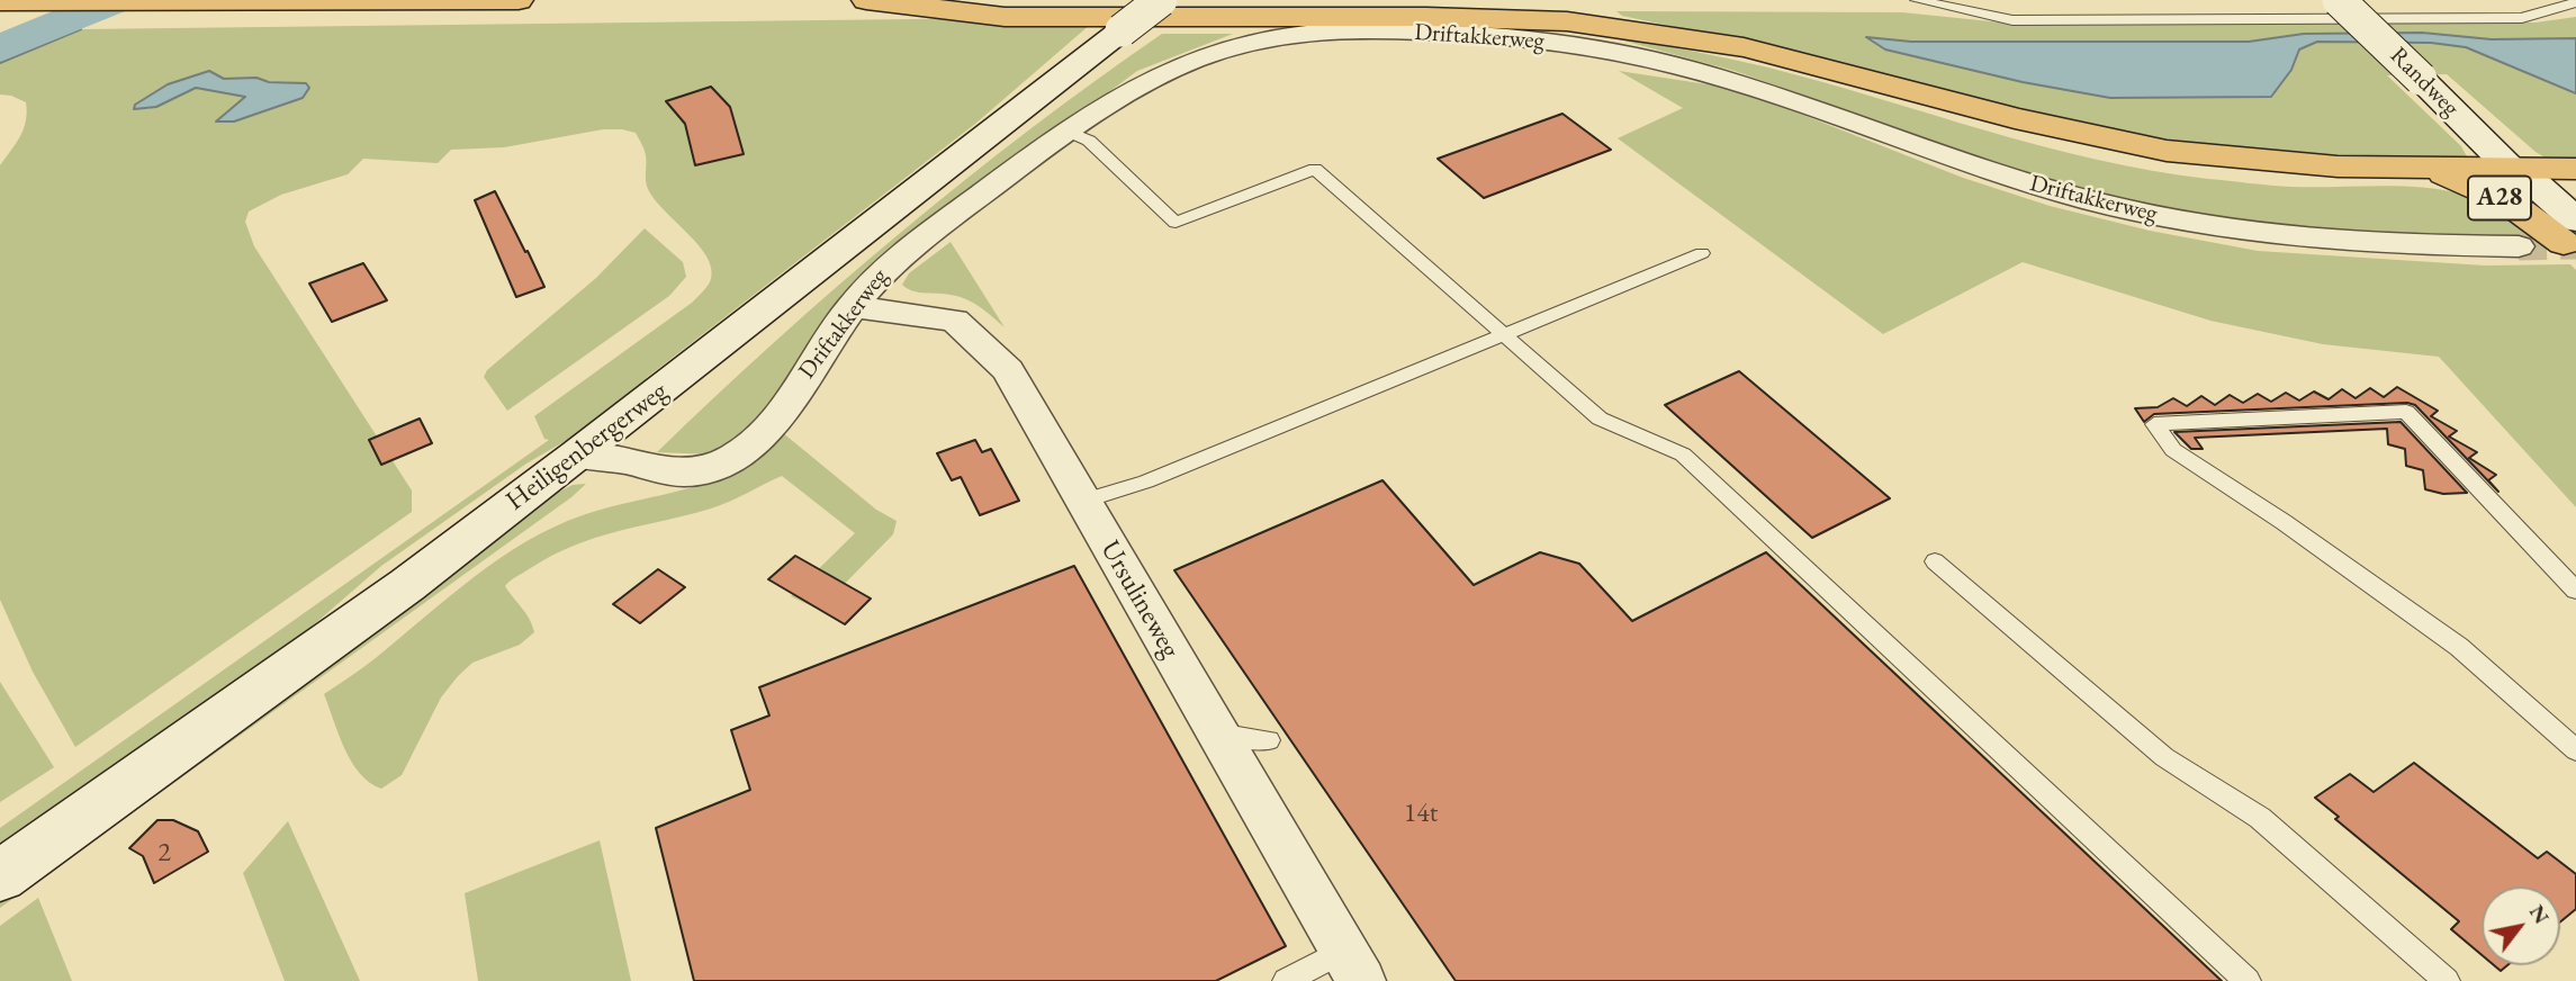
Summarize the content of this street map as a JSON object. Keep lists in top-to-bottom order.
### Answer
{
  "streets": {
    "highway": ["A28"],
    "main road": ["Randweg", "Heiligenbergerweg"],
    "street": ["Driftakkerweg", "Ursulineweg"]
  },
  "crossings": [
    ["Driftakkerweg", "Heiligenbergerweg"],
    ["Driftakkerweg", "Ursulineweg"],
    ["Randweg", "A28"]
  ],
  "house_numbers": ["14t", "2"],
  "north": "top right"
}
